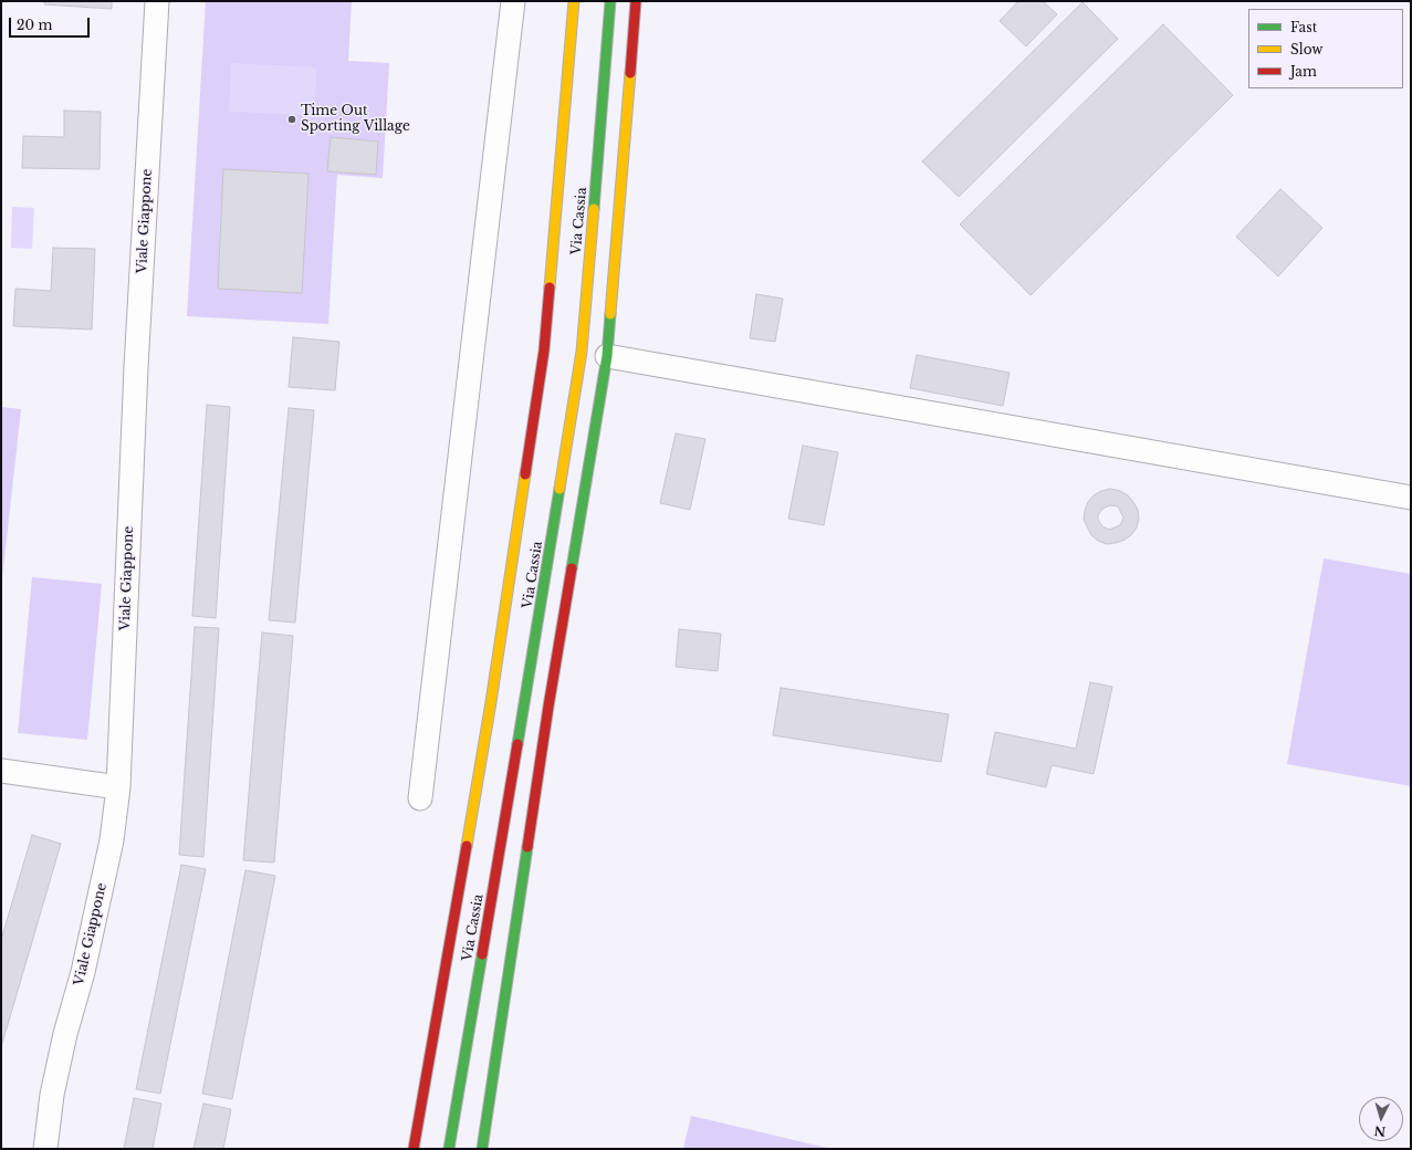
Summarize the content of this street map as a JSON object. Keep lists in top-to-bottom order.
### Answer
{
  "streets": {
    "main road": ["Via Cassia"],
    "street": ["Viale Giappone"]
  },
  "places": ["Time Out Sporting Village"],
  "legend": ["Fast", "Slow", "Jam"],
  "scale_bar": "20 m",
  "north": "bottom"
}
